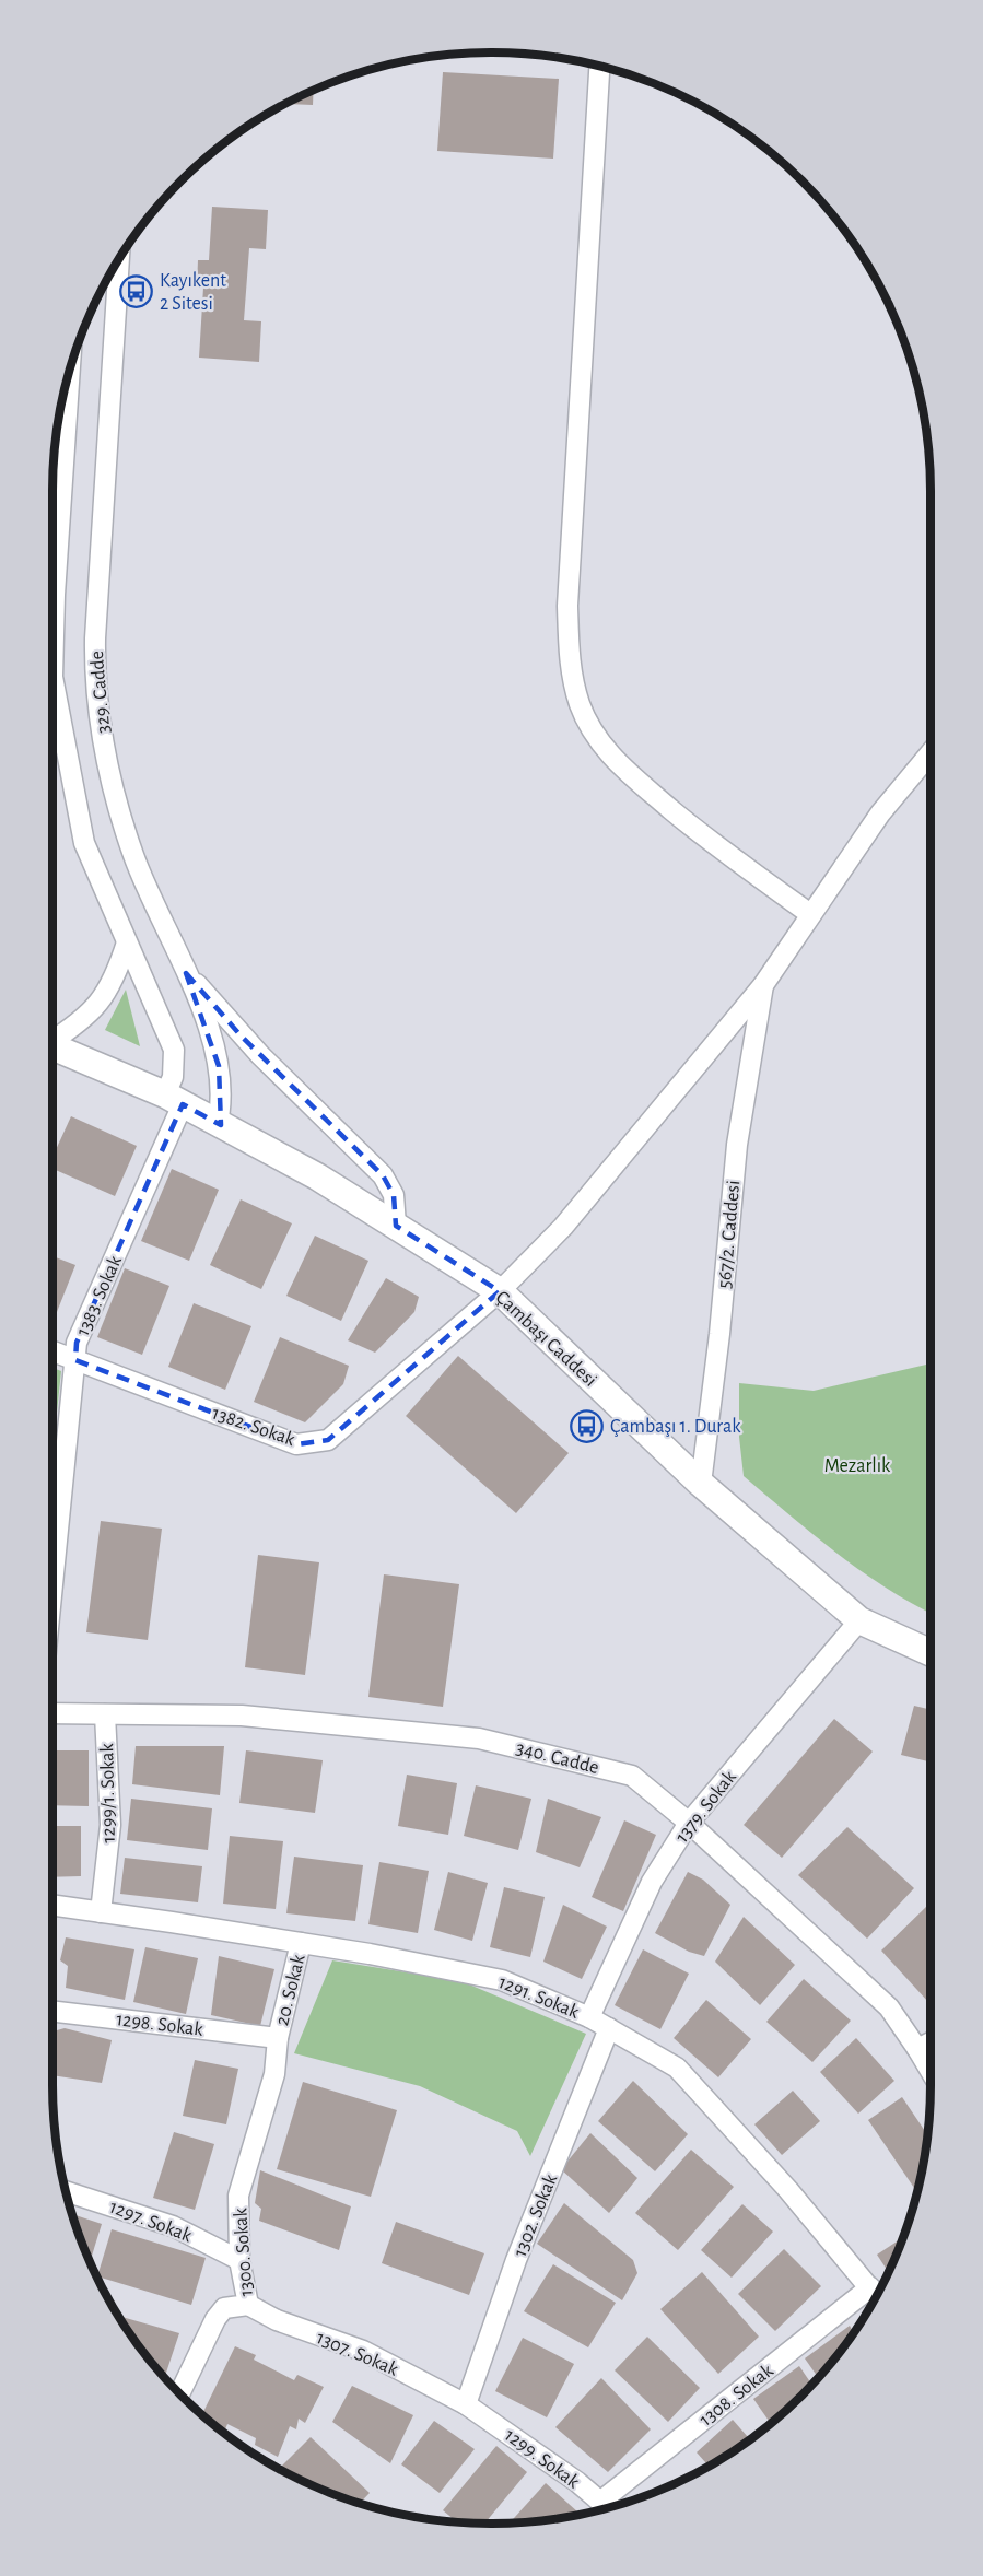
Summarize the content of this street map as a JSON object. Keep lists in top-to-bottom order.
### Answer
{
  "streets": {
    "main road": ["Çambaşı Caddesi"],
    "street": [
      "329. Cadde",
      "567/2. Caddesi",
      "1383. Sokak",
      "1382. Sokak",
      "340. Cadde",
      "1299/1. Sokak",
      "1379. Sokak",
      "20. Sokak",
      "1291. Sokak",
      "1298. Sokak",
      "1302. Sokak",
      "1297. Sokak",
      "1300. Sokak",
      "1307. Sokak",
      "1308. Sokak",
      "1299. Sokak"
    ]
  },
  "crossings": [
    ["329. Cadde", "1383. Sokak"],
    ["329. Cadde", "Çambaşı Caddesi"],
    ["567/2. Caddesi", "Çambaşı Caddesi"],
    ["567/2. Caddesi", "1382. Sokak"],
    ["1383. Sokak", "Çambaşı Caddesi"],
    ["1383. Sokak", "1382. Sokak"],
    ["Çambaşı Caddesi", "1382. Sokak"],
    ["Çambaşı Caddesi", "1379. Sokak"],
    ["340. Cadde", "1299/1. Sokak"],
    ["340. Cadde", "1379. Sokak"],
    ["1299/1. Sokak", "1291. Sokak"],
    ["1379. Sokak", "1291. Sokak"],
    ["20. Sokak", "1291. Sokak"],
    ["20. Sokak", "1298. Sokak"],
    ["20. Sokak", "1300. Sokak"],
    ["1291. Sokak", "1302. Sokak"],
    ["1291. Sokak", "1308. Sokak"],
    ["1298. Sokak", "1300. Sokak"],
    ["1302. Sokak", "1307. Sokak"],
    ["1302. Sokak", "1299. Sokak"],
    ["1297. Sokak", "1300. Sokak"],
    ["1300. Sokak", "1307. Sokak"],
    ["1307. Sokak", "1299. Sokak"],
    ["1308. Sokak", "1299. Sokak"]
  ],
  "parks": ["Mezarlık"],
  "places": {
    "bus stop": ["Kayıkent 2 Sitesi", "Çambaşı 1. Durak"]
  }
}
